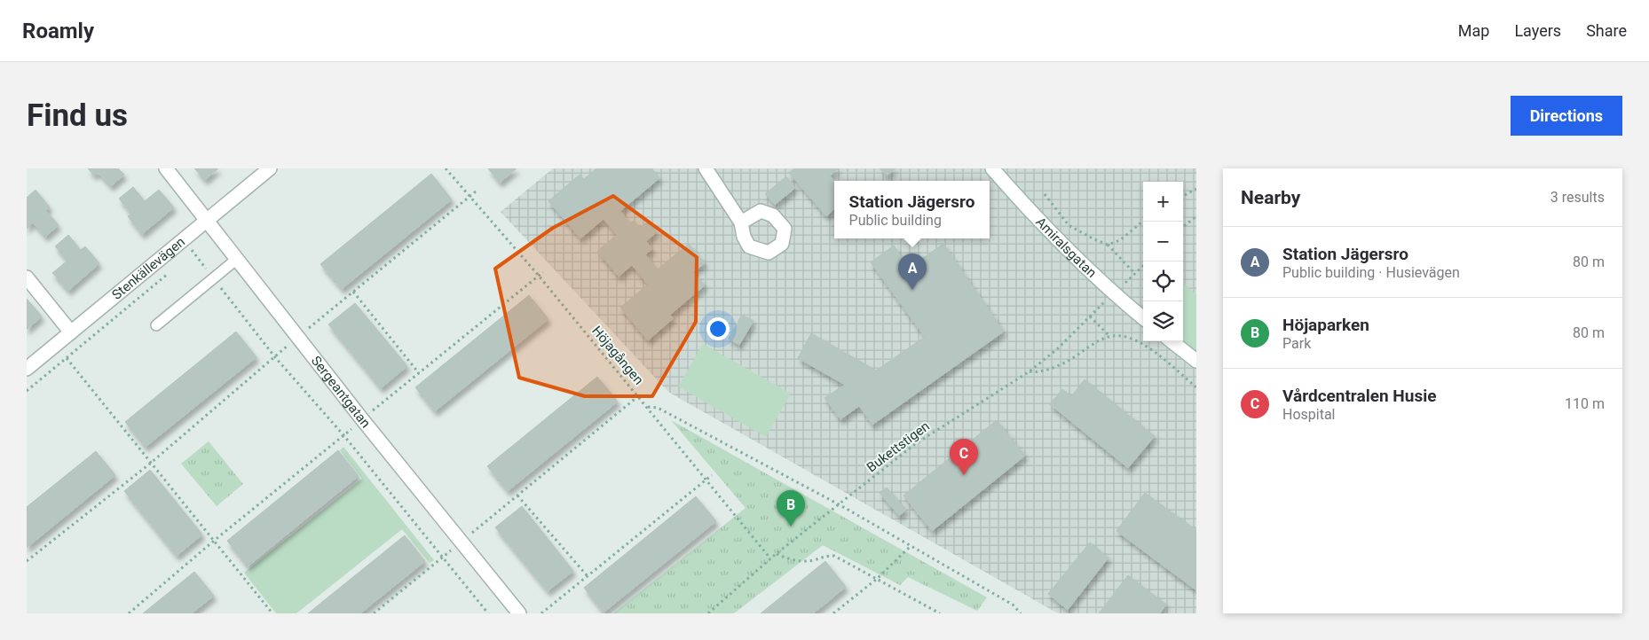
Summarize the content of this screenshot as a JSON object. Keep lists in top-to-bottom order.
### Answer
{
  "streets": {
    "street": ["Amiralsgatan", "Stenkällevägen", "Sergeantgatan"],
    "path": ["Höjagången", "Bukettstigen"]
  },
  "crossings": [
    ["Stenkällevägen", "Sergeantgatan"],
    ["Höjagången", "Bukettstigen"]
  ],
  "page": {
    "header": "Roamly",
    "nav": ["Map", "Layers", "Share"],
    "buttons": "Directions",
    "title": "Find us",
    "heading": ["Nearby", "3 results"],
    "popup": ["Station Jägersro", "Public building"],
    "map_buttons": ["+", "−"],
    "list": [
      {
        "mark": "A",
        "name": "Station Jägersro",
        "note": "Public building · Husievägen",
        "value": "80 m"
      },
      {
        "mark": "B",
        "name": "Höjaparken",
        "note": "Park",
        "value": "80 m"
      },
      {
        "mark": "C",
        "name": "Vårdcentralen Husie",
        "note": "Hospital",
        "value": "110 m"
      }
    ],
    "pins": ["A", "C", "B"]
  }
}
